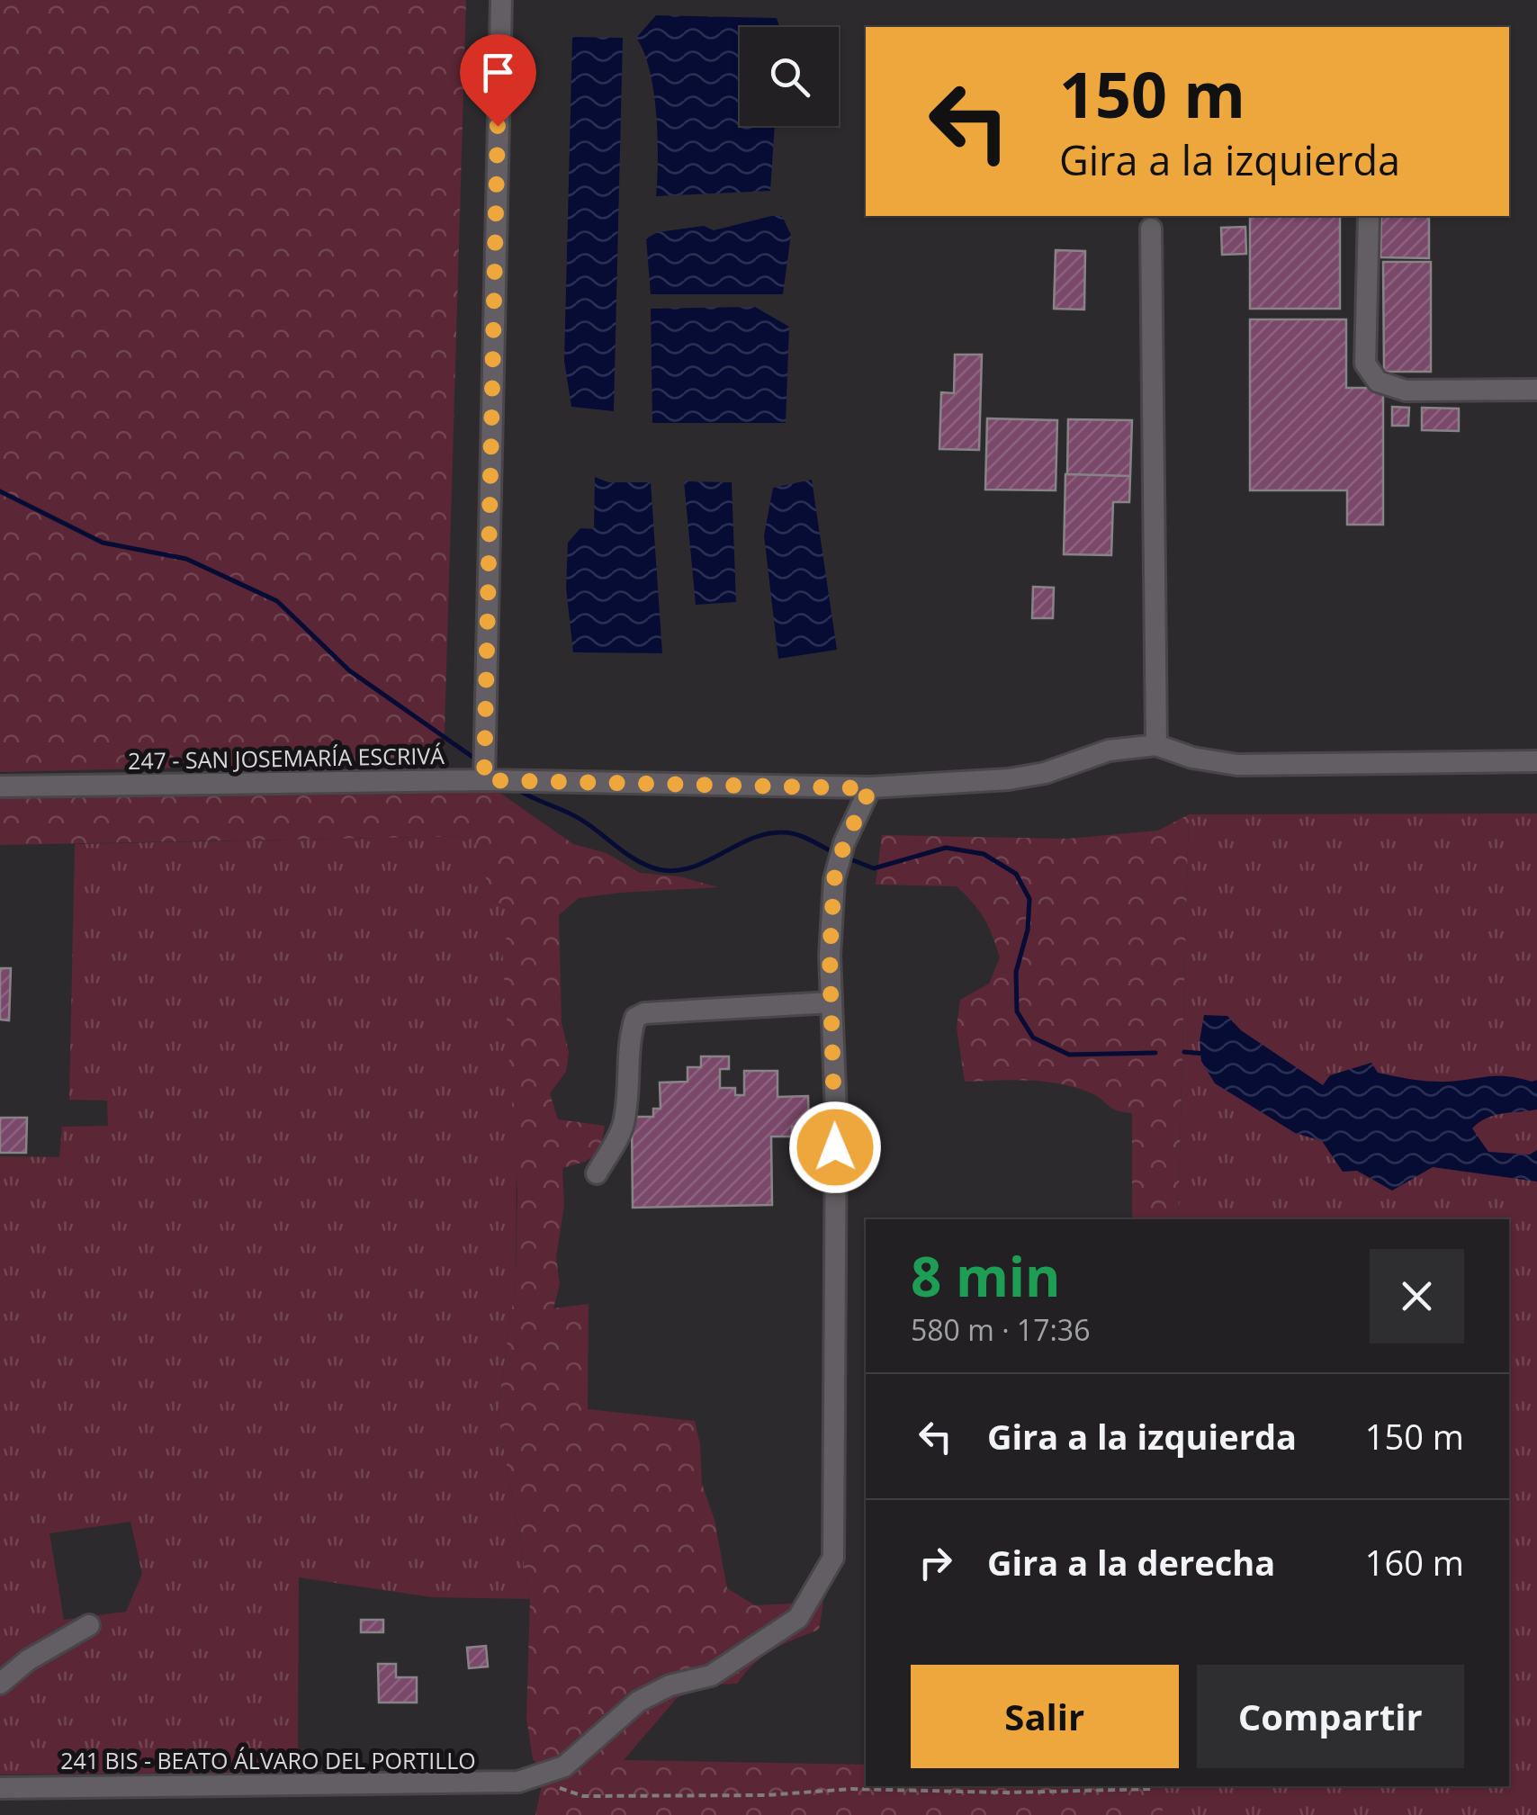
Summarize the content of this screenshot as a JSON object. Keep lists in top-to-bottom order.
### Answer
{
  "streets": {
    "street": ["247 - SAN JOSEMARÍA ESCRIVÁ", "241 BIS - BEATO ÁLVARO DEL PORTILLO"]
  },
  "page": {
    "turn": ["150 m", "Gira a la izquierda"],
    "heading": ["8 min", "580 m · 17:36"],
    "list": [
      {
        "name": "Gira a la izquierda",
        "value": "150 m"
      },
      {
        "name": "Gira a la derecha",
        "value": "160 m"
      }
    ],
    "buttons": ["Salir", "Compartir"]
  }
}
